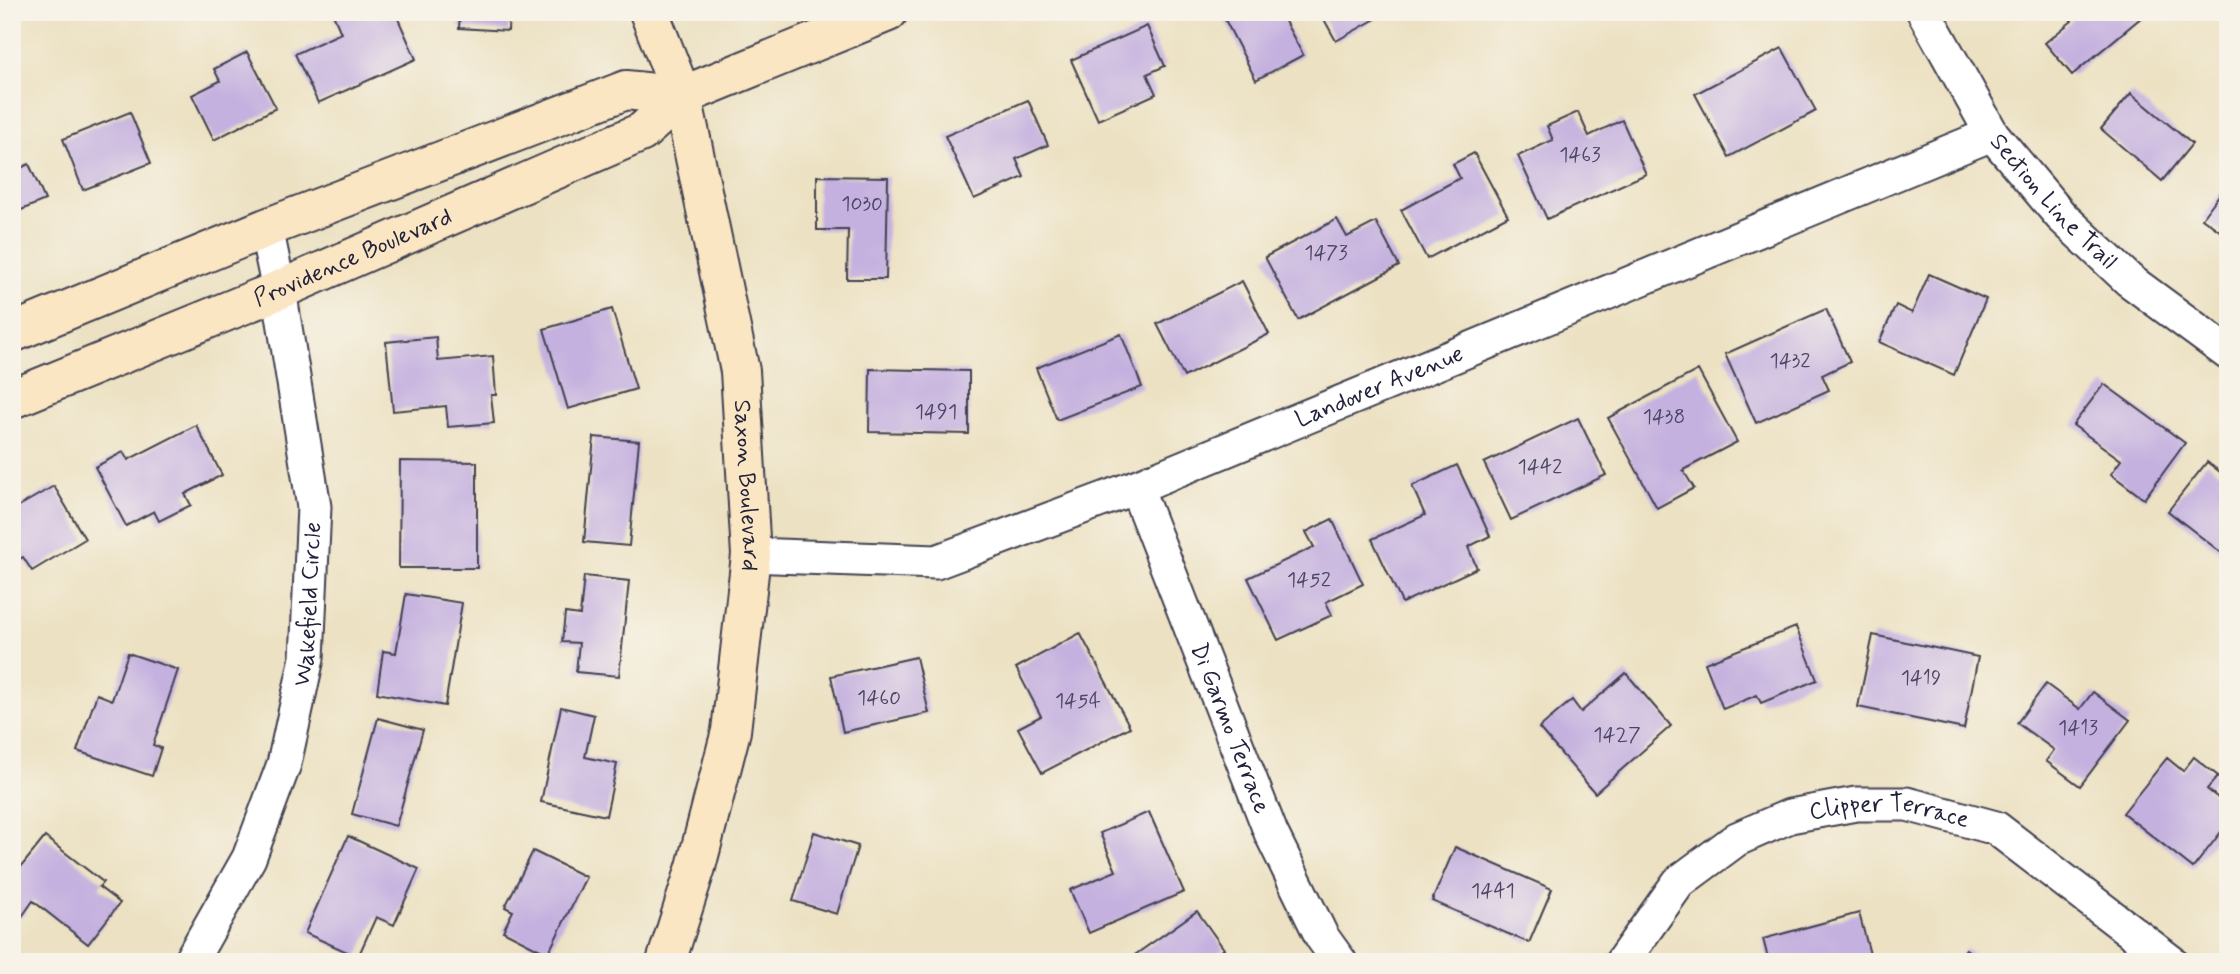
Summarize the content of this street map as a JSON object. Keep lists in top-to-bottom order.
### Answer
{
  "streets": {
    "main road": ["Providence Boulevard", "Saxon Boulevard"],
    "street": [
      "Section Line Trail",
      "Landover Avenue",
      "Wakefield Circle",
      "Di Garmo Terrace",
      "Clipper Terrace"
    ]
  },
  "crossings": [
    ["Section Line Trail", "Landover Avenue"],
    ["Providence Boulevard", "Saxon Boulevard"],
    ["Providence Boulevard", "Wakefield Circle"],
    ["Landover Avenue", "Saxon Boulevard"],
    ["Landover Avenue", "Di Garmo Terrace"]
  ],
  "house_numbers": [
    "1463",
    "1030",
    "1473",
    "1432",
    "1491",
    "1438",
    "1442",
    "1452",
    "1419",
    "1460",
    "1454",
    "1413",
    "1427",
    "1441"
  ]
}
